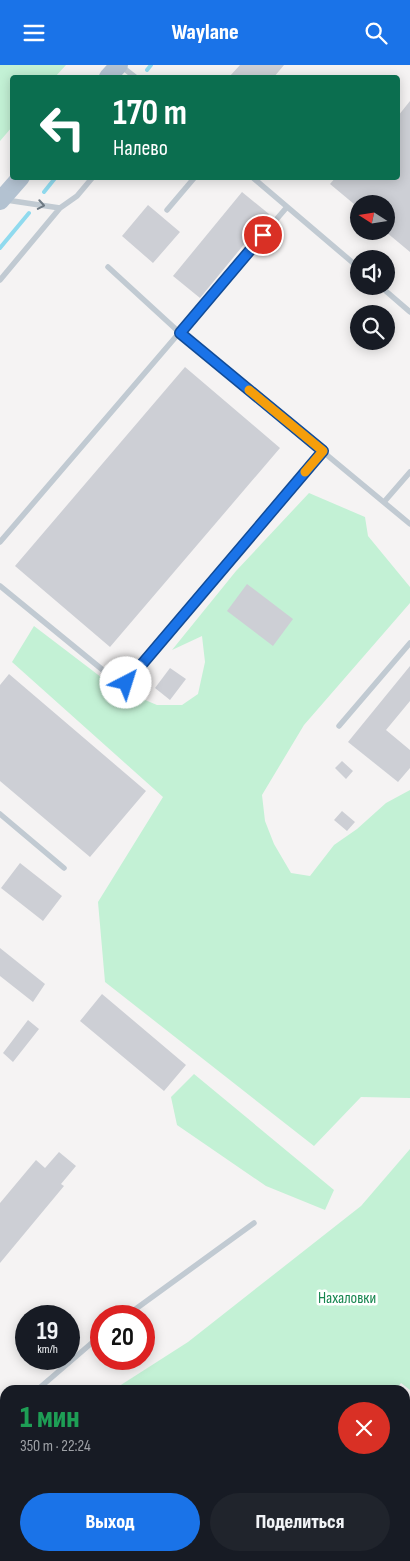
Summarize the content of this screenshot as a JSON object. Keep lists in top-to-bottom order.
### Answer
{
  "parks": ["Нахаловки"],
  "north": "left",
  "page": {
    "header": "Waylane",
    "turn": ["170 m", "Налево"],
    "speed": "19 km/h",
    "limit": "20",
    "heading": ["1 мин", "350 m · 22:24"],
    "buttons": ["Выход", "Поделиться"]
  }
}
